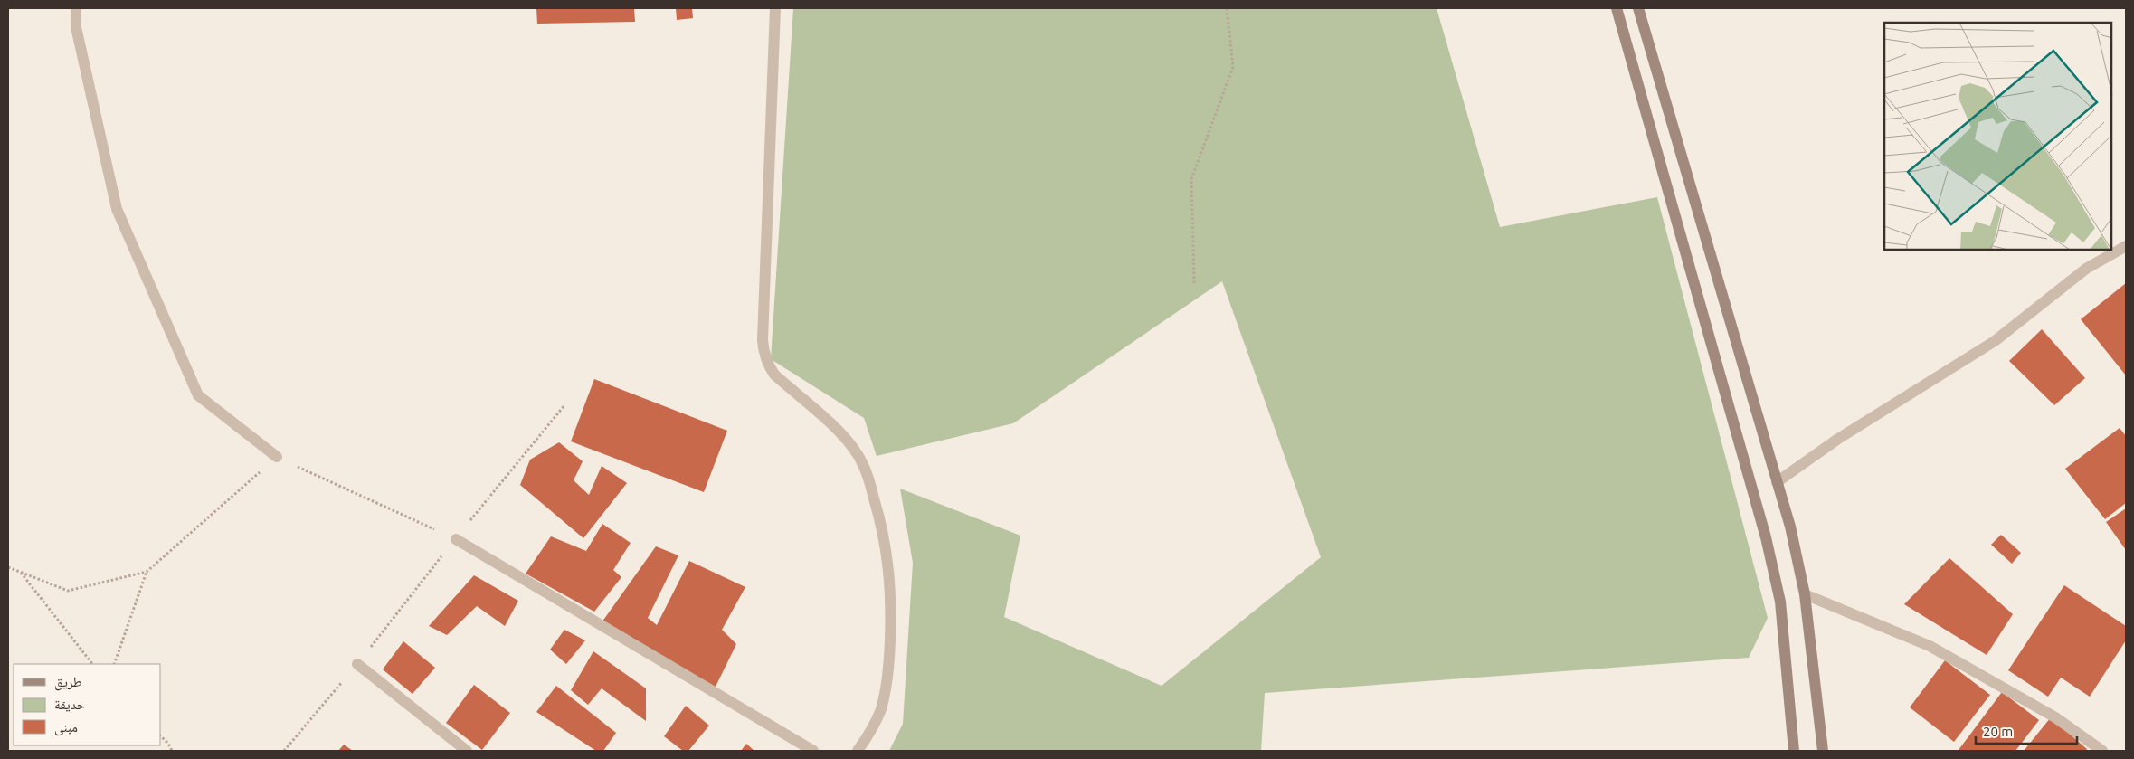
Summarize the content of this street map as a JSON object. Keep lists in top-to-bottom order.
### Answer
{
  "legend": ["طريق", "حديقة", "مبنى"],
  "scale_bar": "20 m"
}
